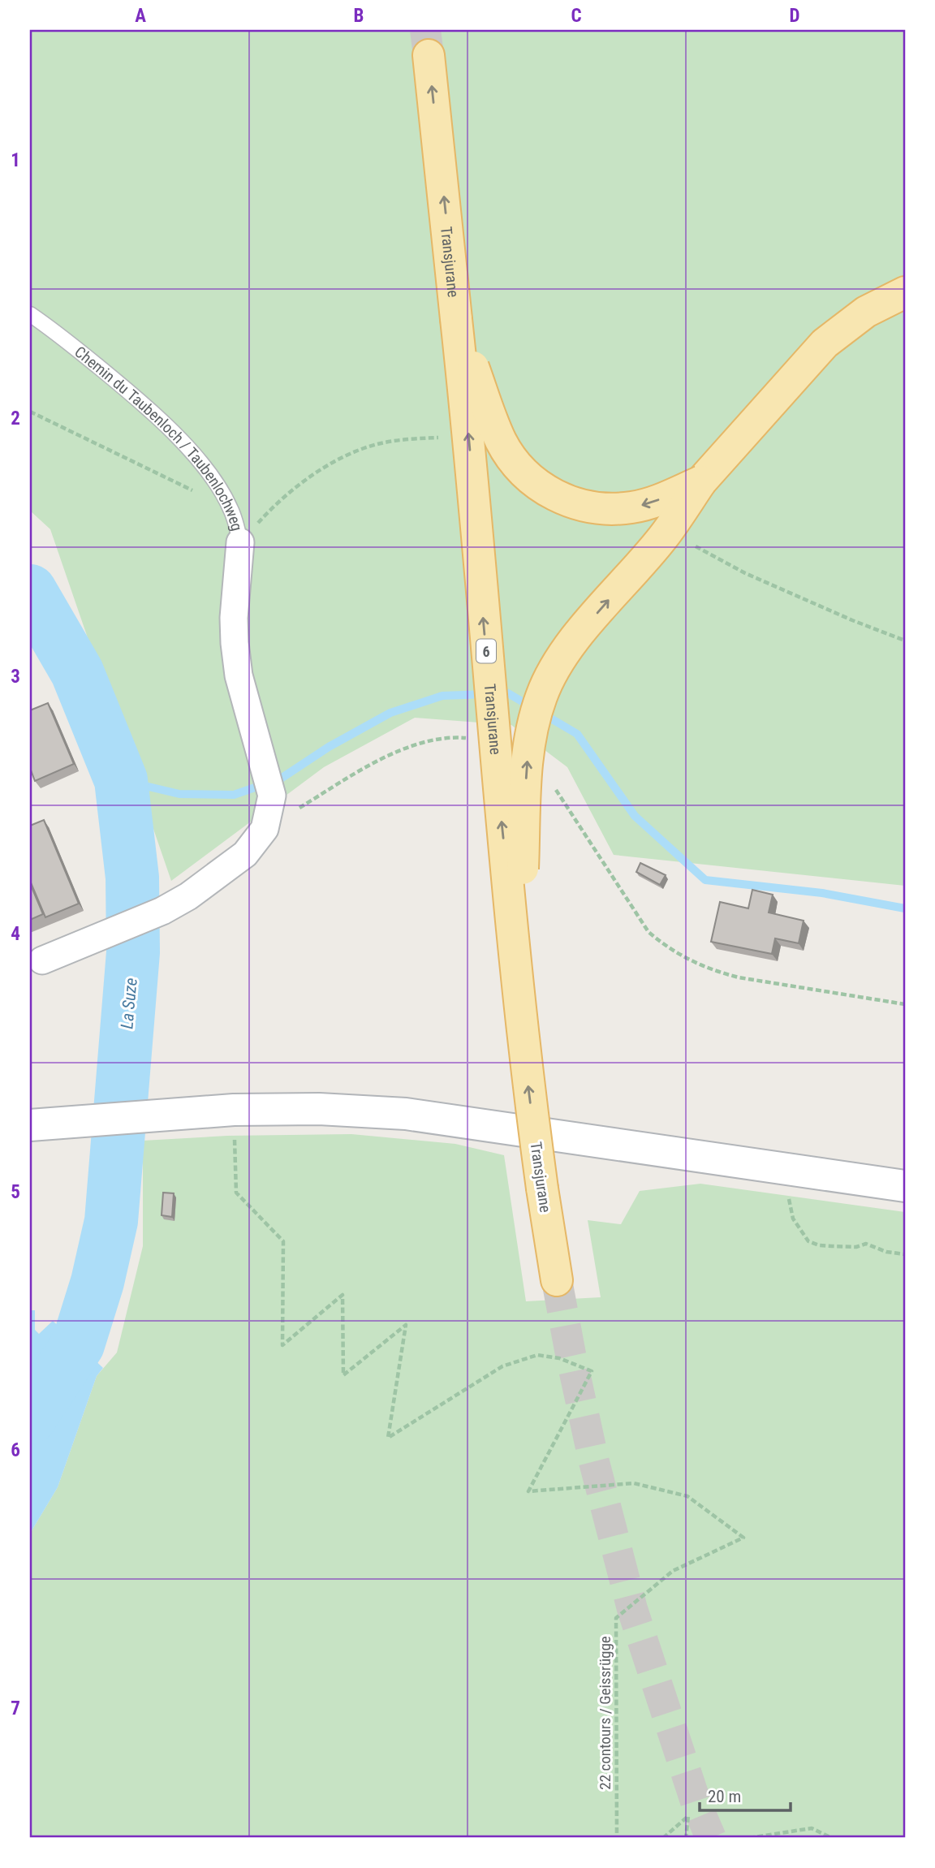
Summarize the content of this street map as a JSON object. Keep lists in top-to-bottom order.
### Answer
{
  "streets": {
    "main road": ["Transjurane", "6"],
    "street": ["Chemin du Taubenloch / Taubenlochweg"],
    "path": ["22 contours / Geissrügge"]
  },
  "one_way": ["Transjurane"],
  "water": ["La Suze"],
  "scale_bar": "20 m",
  "grid": {
    "columns": [
      "A",
      "B",
      "C",
      "D"
    ],
    "rows": [
      "1",
      "2",
      "3",
      "4",
      "5",
      "6",
      "7"
    ]
  }
}
